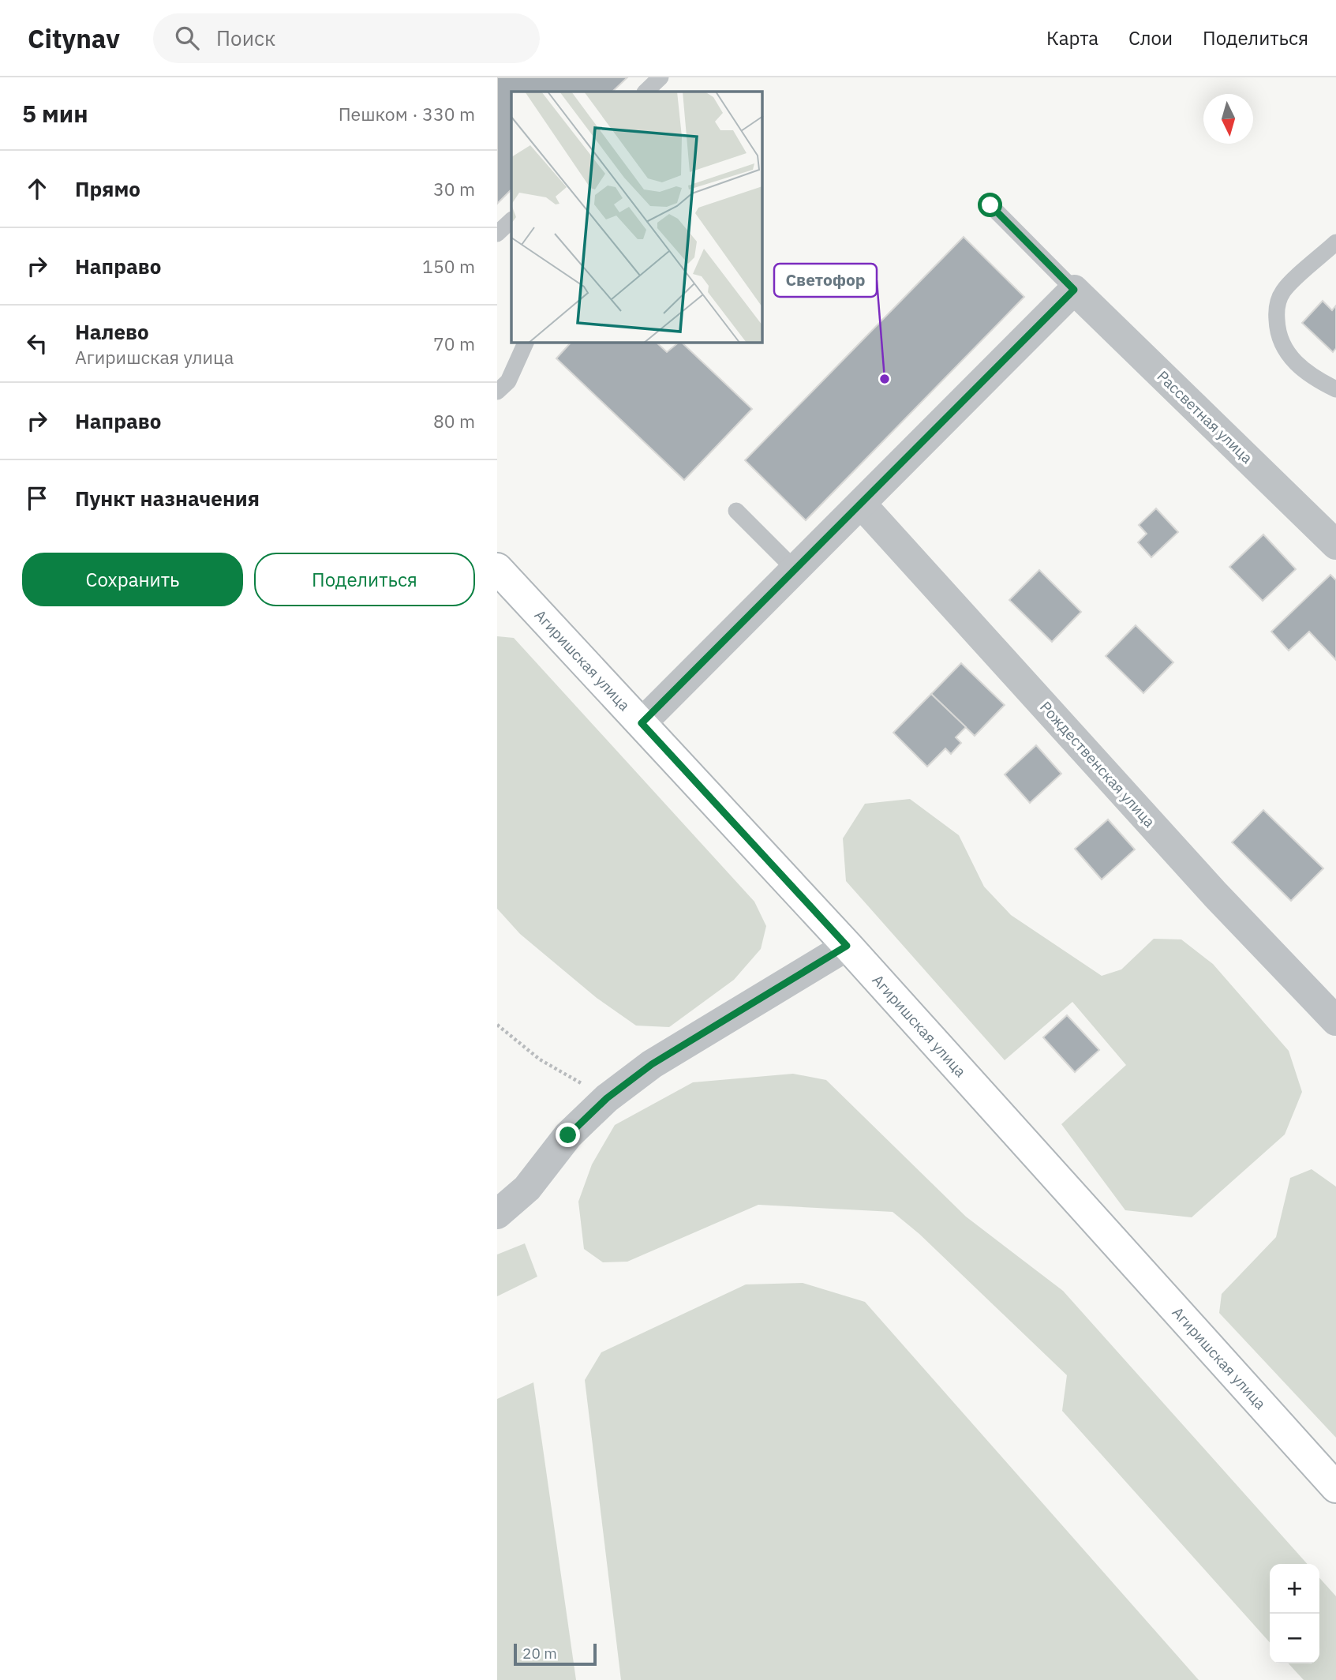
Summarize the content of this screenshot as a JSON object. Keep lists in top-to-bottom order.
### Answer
{
  "streets": {
    "street": ["Рассветная улица", "Агиришская улица", "Рождественская улица"]
  },
  "places": ["Светофор"],
  "scale_bar": "20 m",
  "north": "bottom",
  "page": {
    "header": "Citynav",
    "search": "Поиск",
    "nav": ["Карта", "Слои", "Поделиться"],
    "heading": ["5 мин", "Пешком · 330 m"],
    "list": [
      ["Прямо", "30 m"],
      ["Направо", "150 m"],
      ["Налево", "Агиришская улица", "70 m"],
      ["Направо", "80 m"],
      "Пункт назначения"
    ],
    "buttons": ["Сохранить", "Поделиться"],
    "map_buttons": ["+", "−"],
    "scale": "20 m"
  }
}
